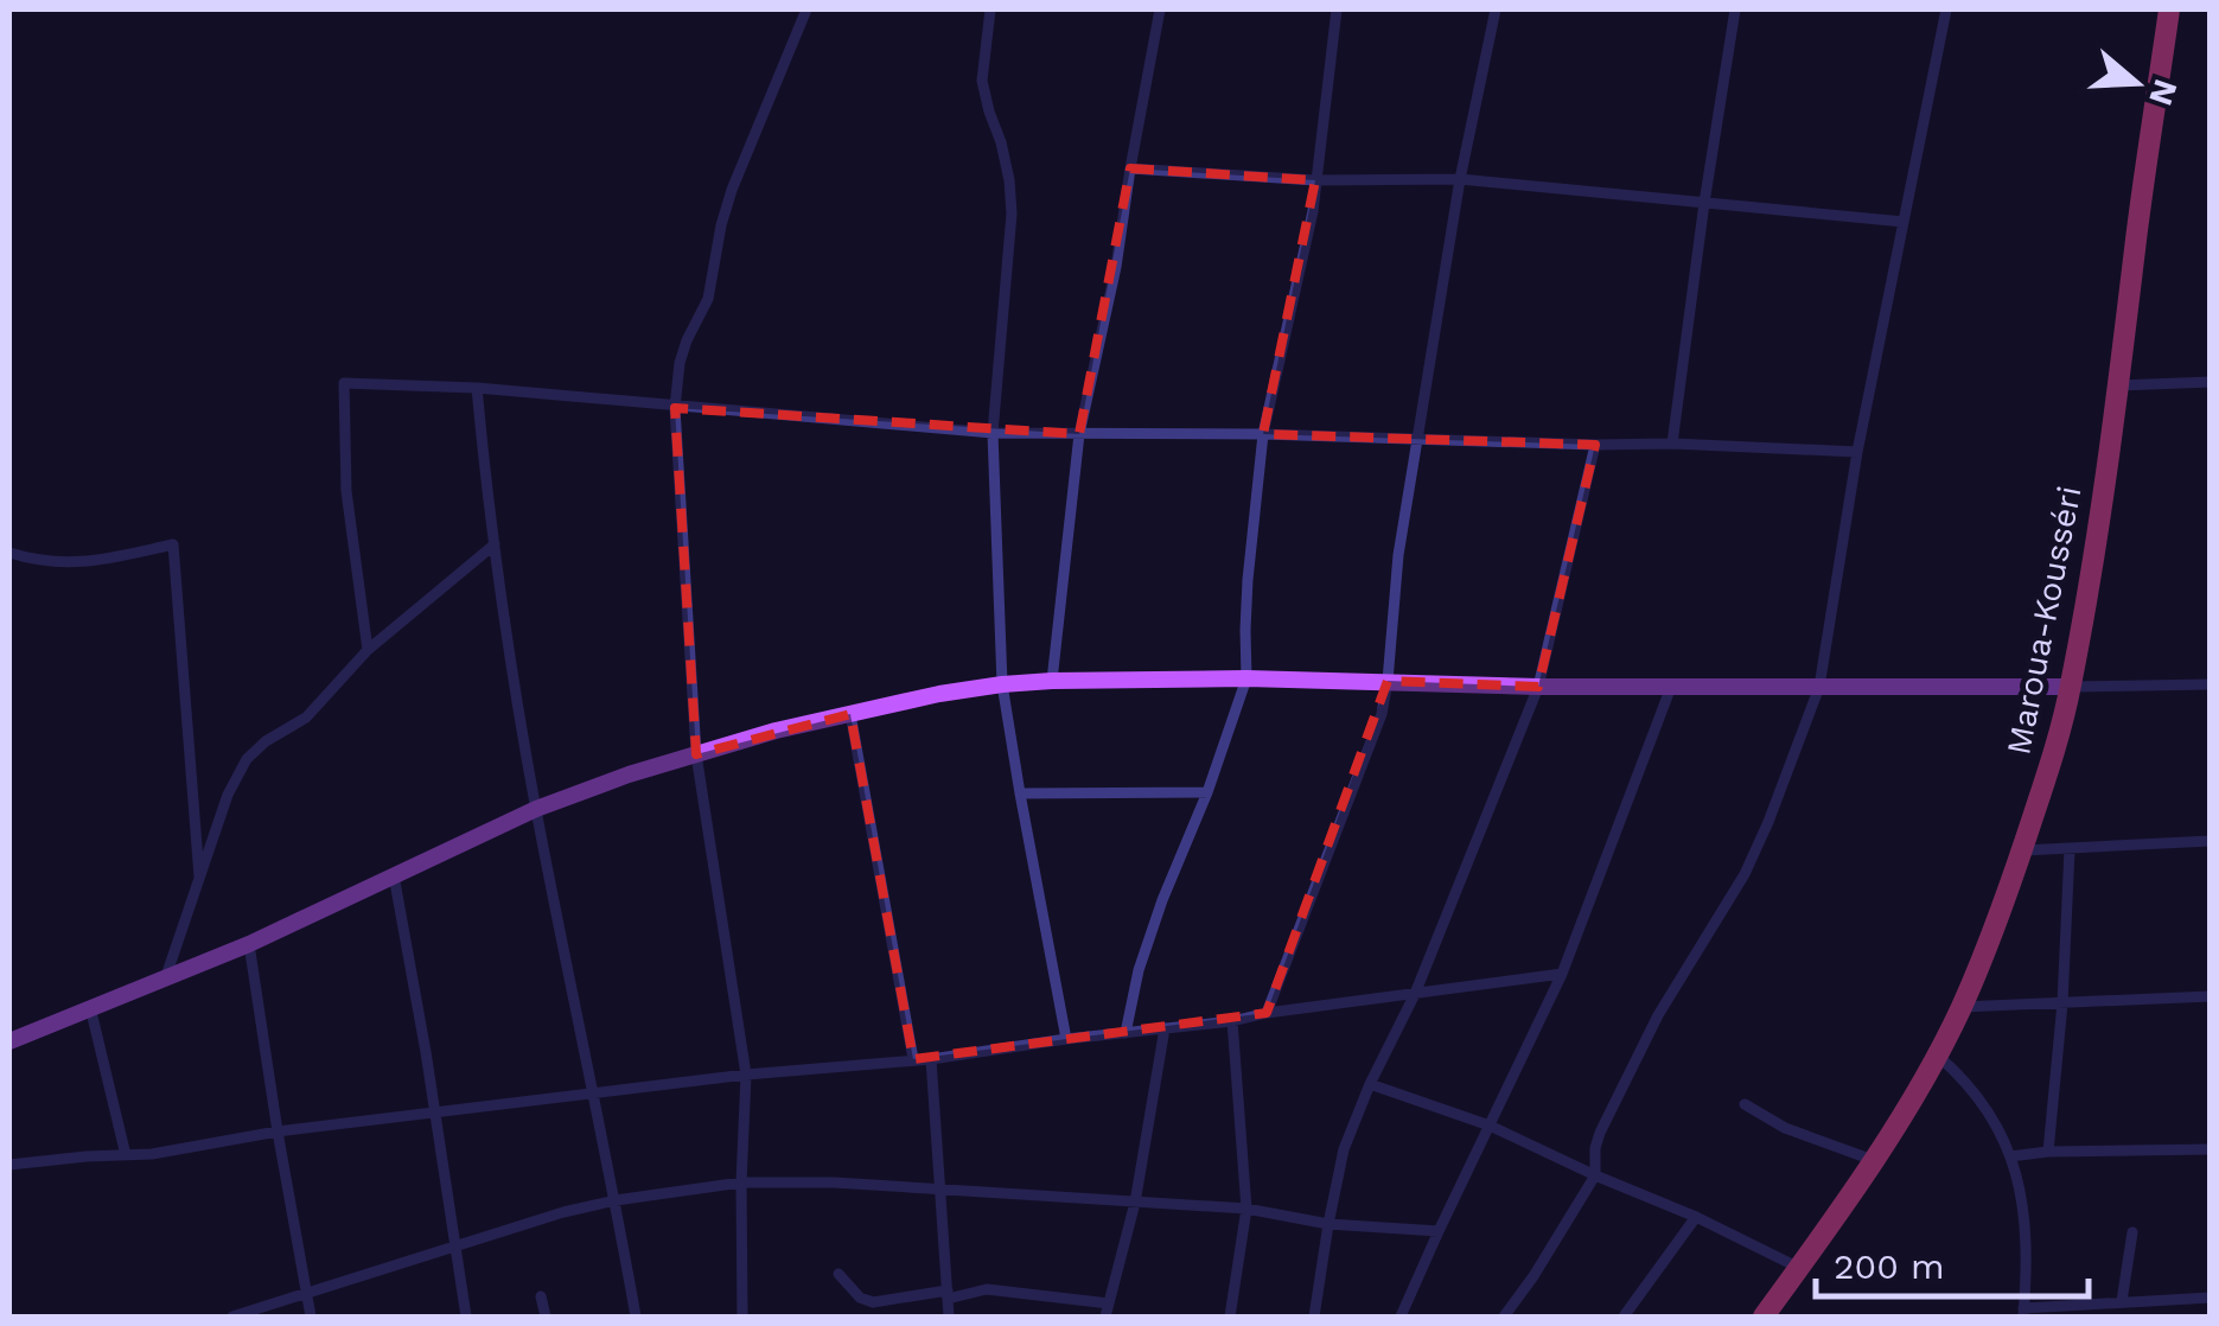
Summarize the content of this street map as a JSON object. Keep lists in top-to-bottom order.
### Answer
{
  "streets": {
    "highway": ["Maroua-Kousséri"]
  },
  "scale_bar": "200 m",
  "north": "right"
}
